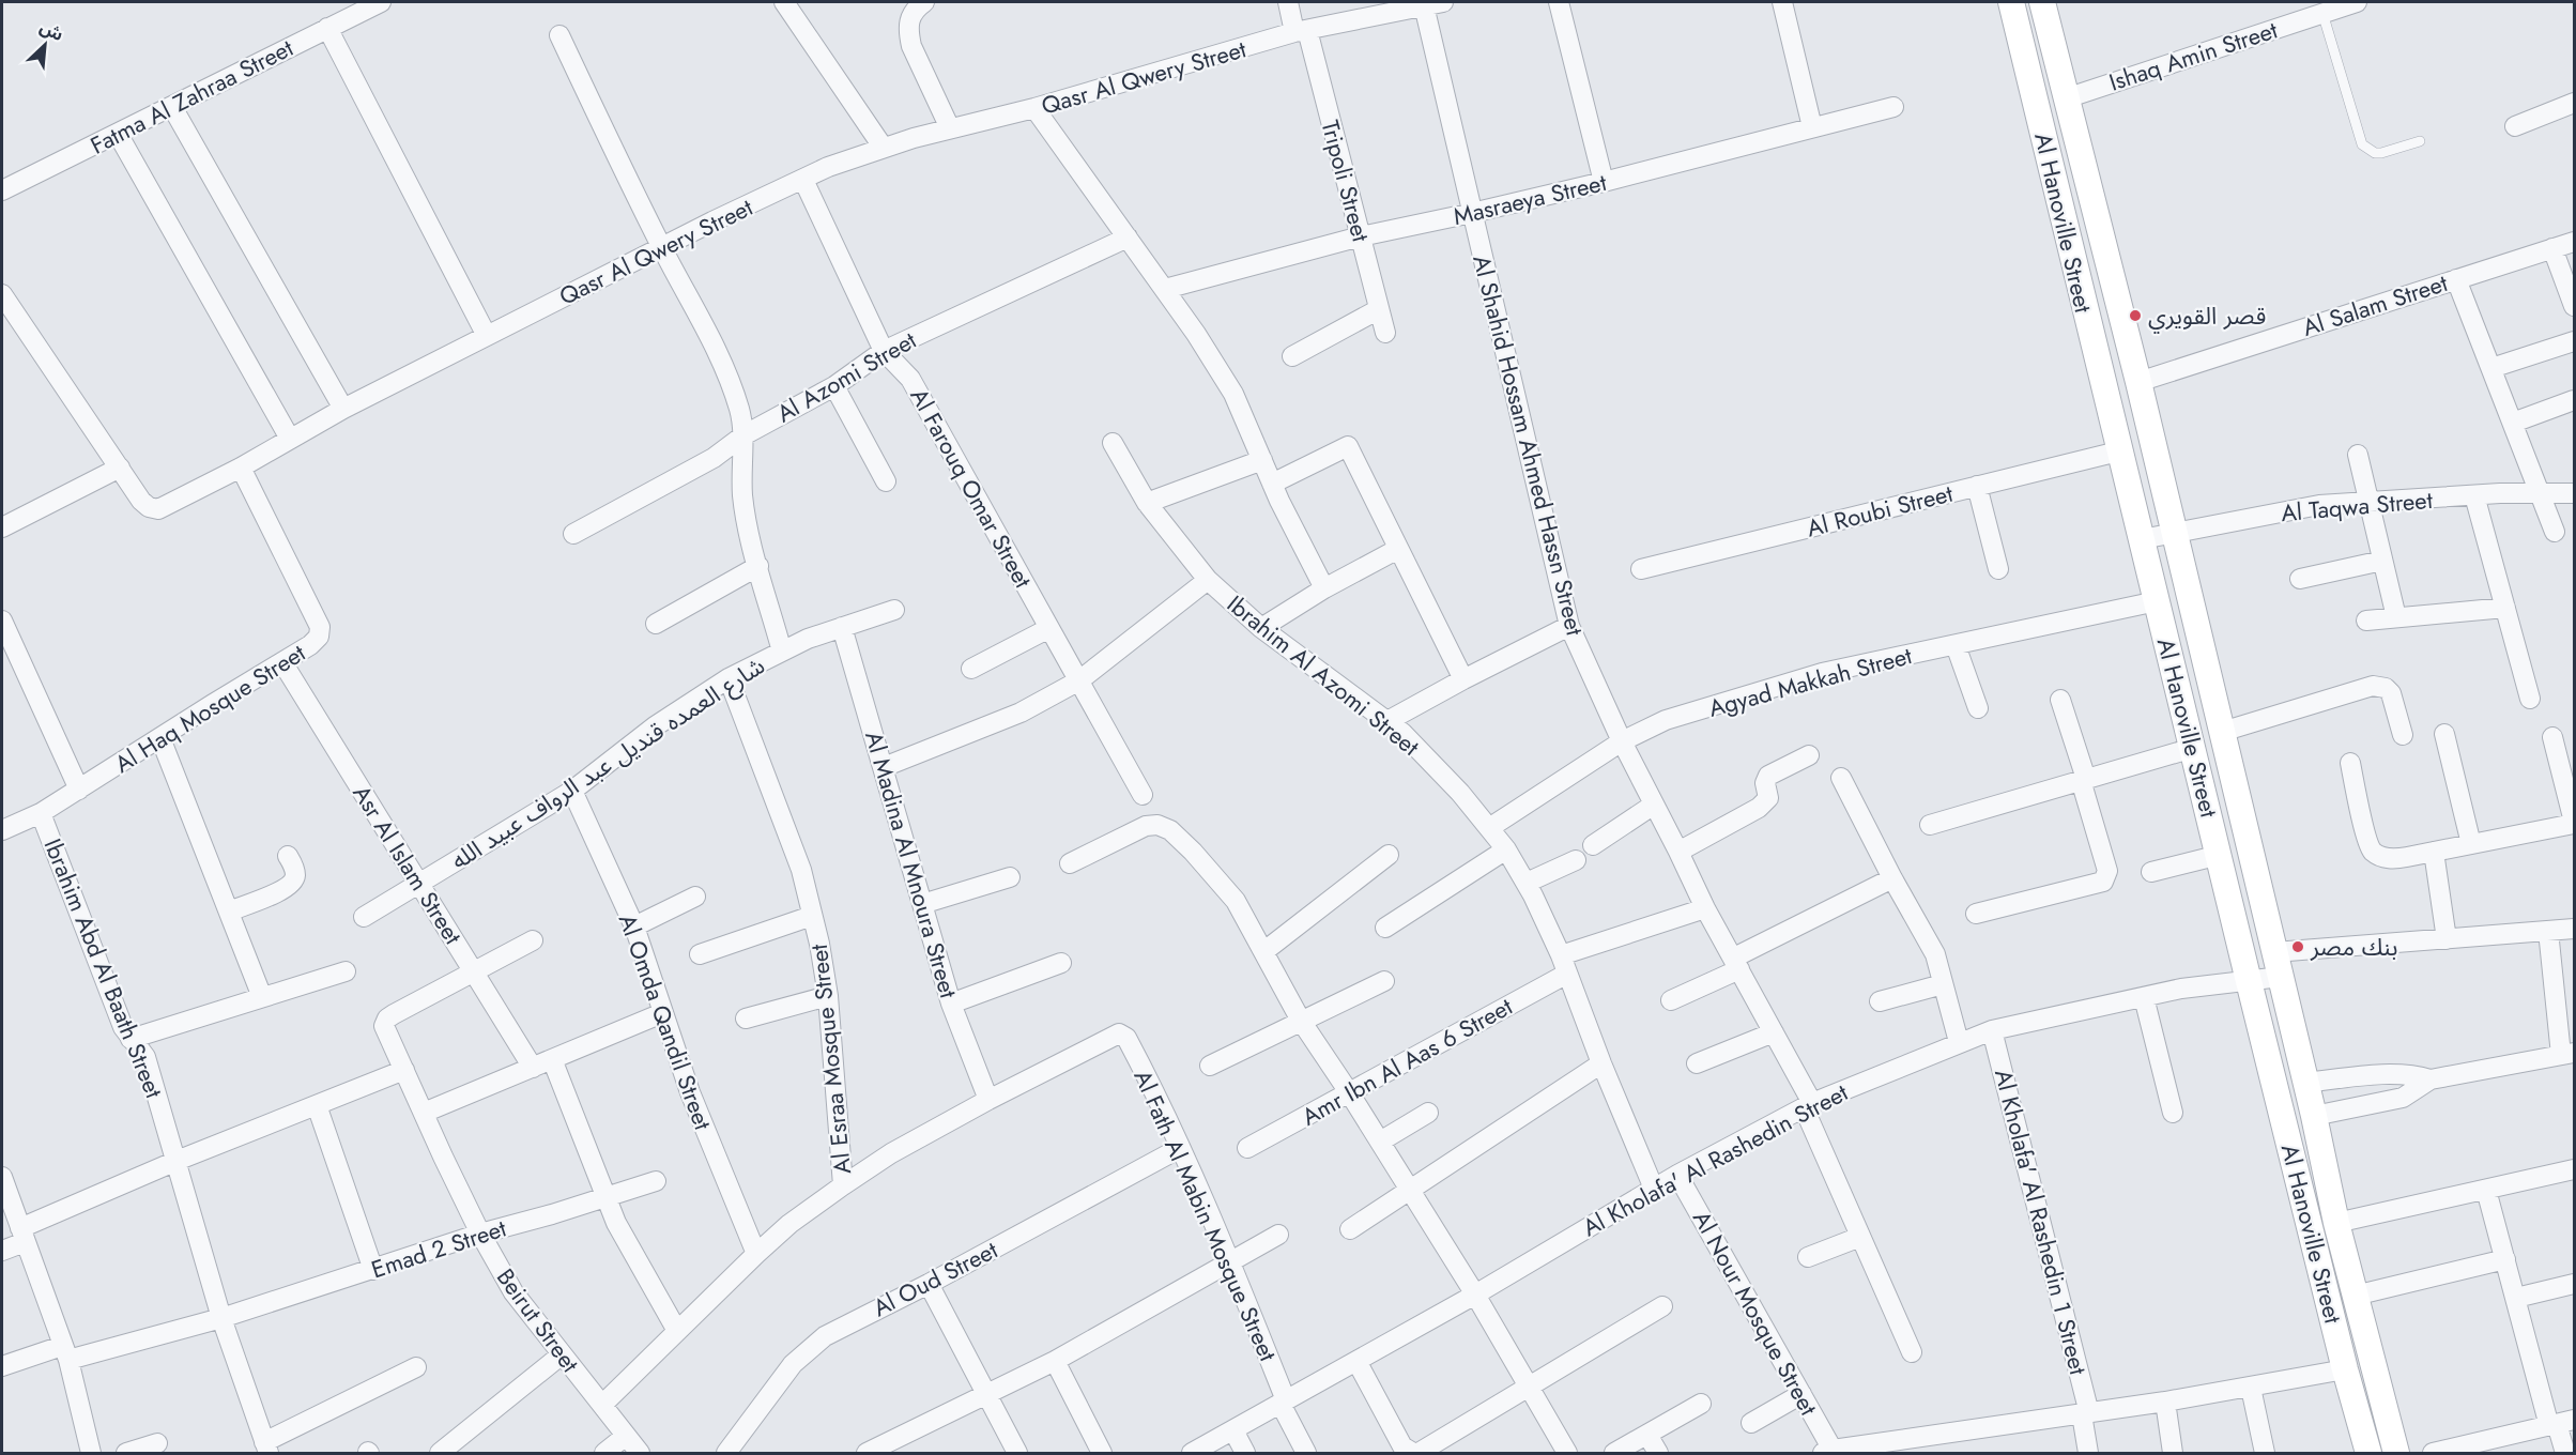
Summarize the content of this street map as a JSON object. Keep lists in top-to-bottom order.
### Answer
{
  "streets": {
    "street": [
      "Ishaq Amin Street",
      "Qasr Al Qwery Street",
      "Fatma Al Zahraa Street",
      "Tripoli Street",
      "Masraeya Street",
      "Al Hanoville Street",
      "Al Salam Street",
      "Al Azomi Street",
      "Al Shahid Hossam Ahmed Hassn Street",
      "Al Farouq Omar Street",
      "Al Taqwa Street",
      "Al Roubi Street",
      "Ibrahim Al Azomi Street",
      "Agyad Makkah Street",
      "Al Haq Mosque Street",
      "شارع العمده قنديل عبد الرواف عبيد الله",
      "Asr Al Islam Street",
      "Al Madina Al Mnoura Street",
      "Ibrahim Abd Al Baath Street",
      "Al Omda Qandil Street",
      "Al Esraa Mosque Street",
      "Amr Ibn Al Aas 6 Street",
      "Al Kholafa' Al Rashedin Street",
      "Al Fath Al Mabin Mosque Street",
      "Al Kholafa' Al Rashedin 1 Street",
      "Emad 2 Street",
      "Al Oud Street",
      "Al Nour Mosque Street",
      "Beirut Street"
    ]
  },
  "crossings": [
    ["Ishaq Amin Street", "Al Hanoville Street"],
    ["Qasr Al Qwery Street", "Tripoli Street"],
    ["Qasr Al Qwery Street", "Al Shahid Hossam Ahmed Hassn Street"],
    ["Qasr Al Qwery Street", "Al Farouq Omar Street"],
    ["Qasr Al Qwery Street", "Al Haq Mosque Street"],
    ["Tripoli Street", "Masraeya Street"],
    ["Masraeya Street", "Al Shahid Hossam Ahmed Hassn Street"],
    ["Al Hanoville Street", "Al Salam Street"],
    ["Al Hanoville Street", "Al Taqwa Street"],
    ["Al Hanoville Street", "Al Roubi Street"],
    ["Al Hanoville Street", "Agyad Makkah Street"],
    ["Al Hanoville Street", "Al Kholafa' Al Rashedin Street"],
    ["Al Azomi Street", "Al Farouq Omar Street"],
    ["Al Shahid Hossam Ahmed Hassn Street", "Agyad Makkah Street"],
    ["Al Shahid Hossam Ahmed Hassn Street", "Al Kholafa' Al Rashedin Street"],
    ["Ibrahim Al Azomi Street", "Agyad Makkah Street"],
    ["Ibrahim Al Azomi Street", "Amr Ibn Al Aas 6 Street"],
    ["Ibrahim Al Azomi Street", "Al Kholafa' Al Rashedin Street"],
    ["Al Haq Mosque Street", "Asr Al Islam Street"],
    ["Al Haq Mosque Street", "Ibrahim Abd Al Baath Street"],
    ["شارع العمده قنديل عبد الرواف عبيد الله", "Asr Al Islam Street"],
    ["شارع العمده قنديل عبد الرواف عبيد الله", "Al Madina Al Mnoura Street"],
    ["شارع العمده قنديل عبد الرواف عبيد الله", "Al Omda Qandil Street"],
    ["شارع العمده قنديل عبد الرواف عبيد الله", "Al Esraa Mosque Street"],
    ["Asr Al Islam Street", "Beirut Street"],
    ["Al Madina Al Mnoura Street", "Al Fath Al Mabin Mosque Street"],
    ["Ibrahim Abd Al Baath Street", "Emad 2 Street"],
    ["Al Kholafa' Al Rashedin Street", "Al Fath Al Mabin Mosque Street"],
    ["Al Kholafa' Al Rashedin Street", "Al Kholafa' Al Rashedin 1 Street"],
    ["Al Kholafa' Al Rashedin Street", "Al Nour Mosque Street"],
    ["Al Fath Al Mabin Mosque Street", "Al Oud Street"],
    ["Emad 2 Street", "Beirut Street"]
  ],
  "places": ["قصر القويري", "بنك مصر"],
  "north": "top right"
}
